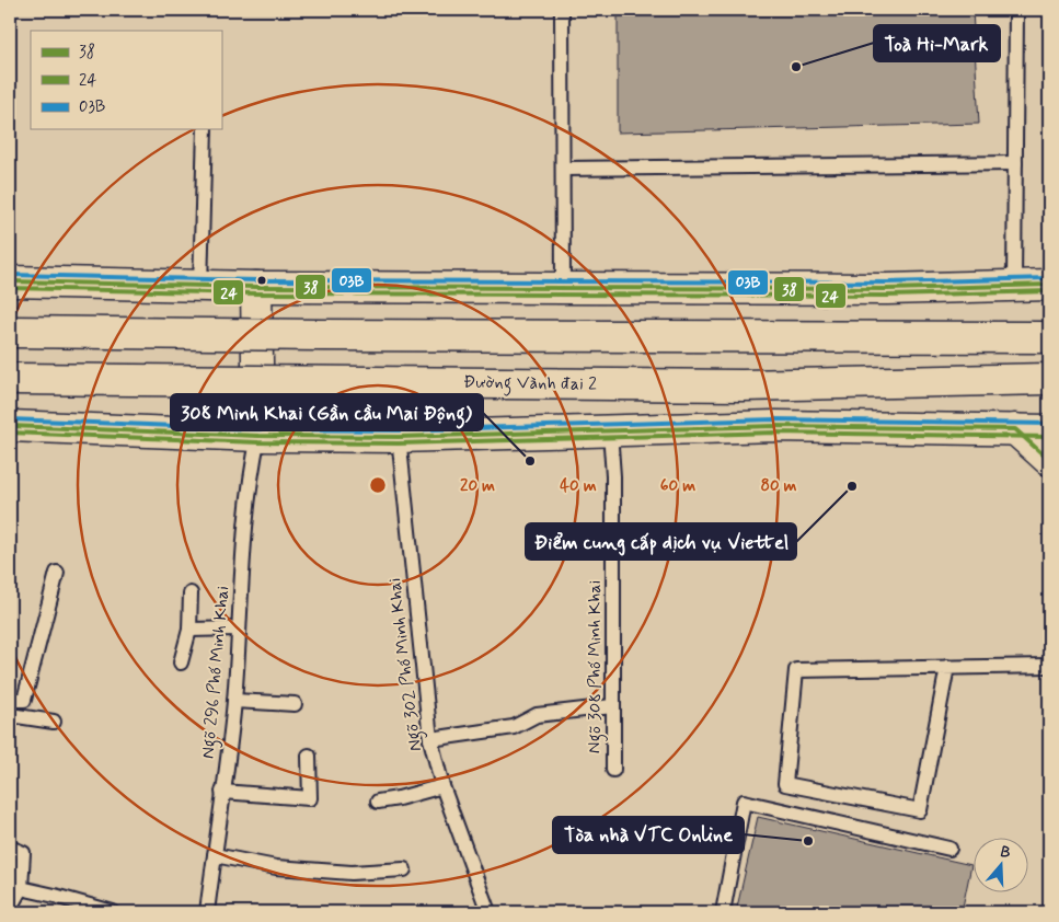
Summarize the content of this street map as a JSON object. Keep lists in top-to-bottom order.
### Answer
{
  "streets": {
    "main road": ["Đường Vành đai 2"],
    "lane": ["Ngõ 302 Phố Minh Khai", "Ngõ 308 Phố Minh Khai", "Ngõ 296 Phố Minh Khai"]
  },
  "places": [
    "Toà Hi-Mark",
    "308 Minh Khai (Gần cầu Mai Động)",
    "Điểm cung cấp dịch vụ Viettel",
    "Tòa nhà VTC Online"
  ],
  "lines": ["transit line 03B", "transit line 38", "transit line 24"],
  "legend": ["38", "24", "03B"],
  "north": "top",
  "rings": [
    "20 m",
    "40 m",
    "60 m",
    "80 m"
  ]
}
